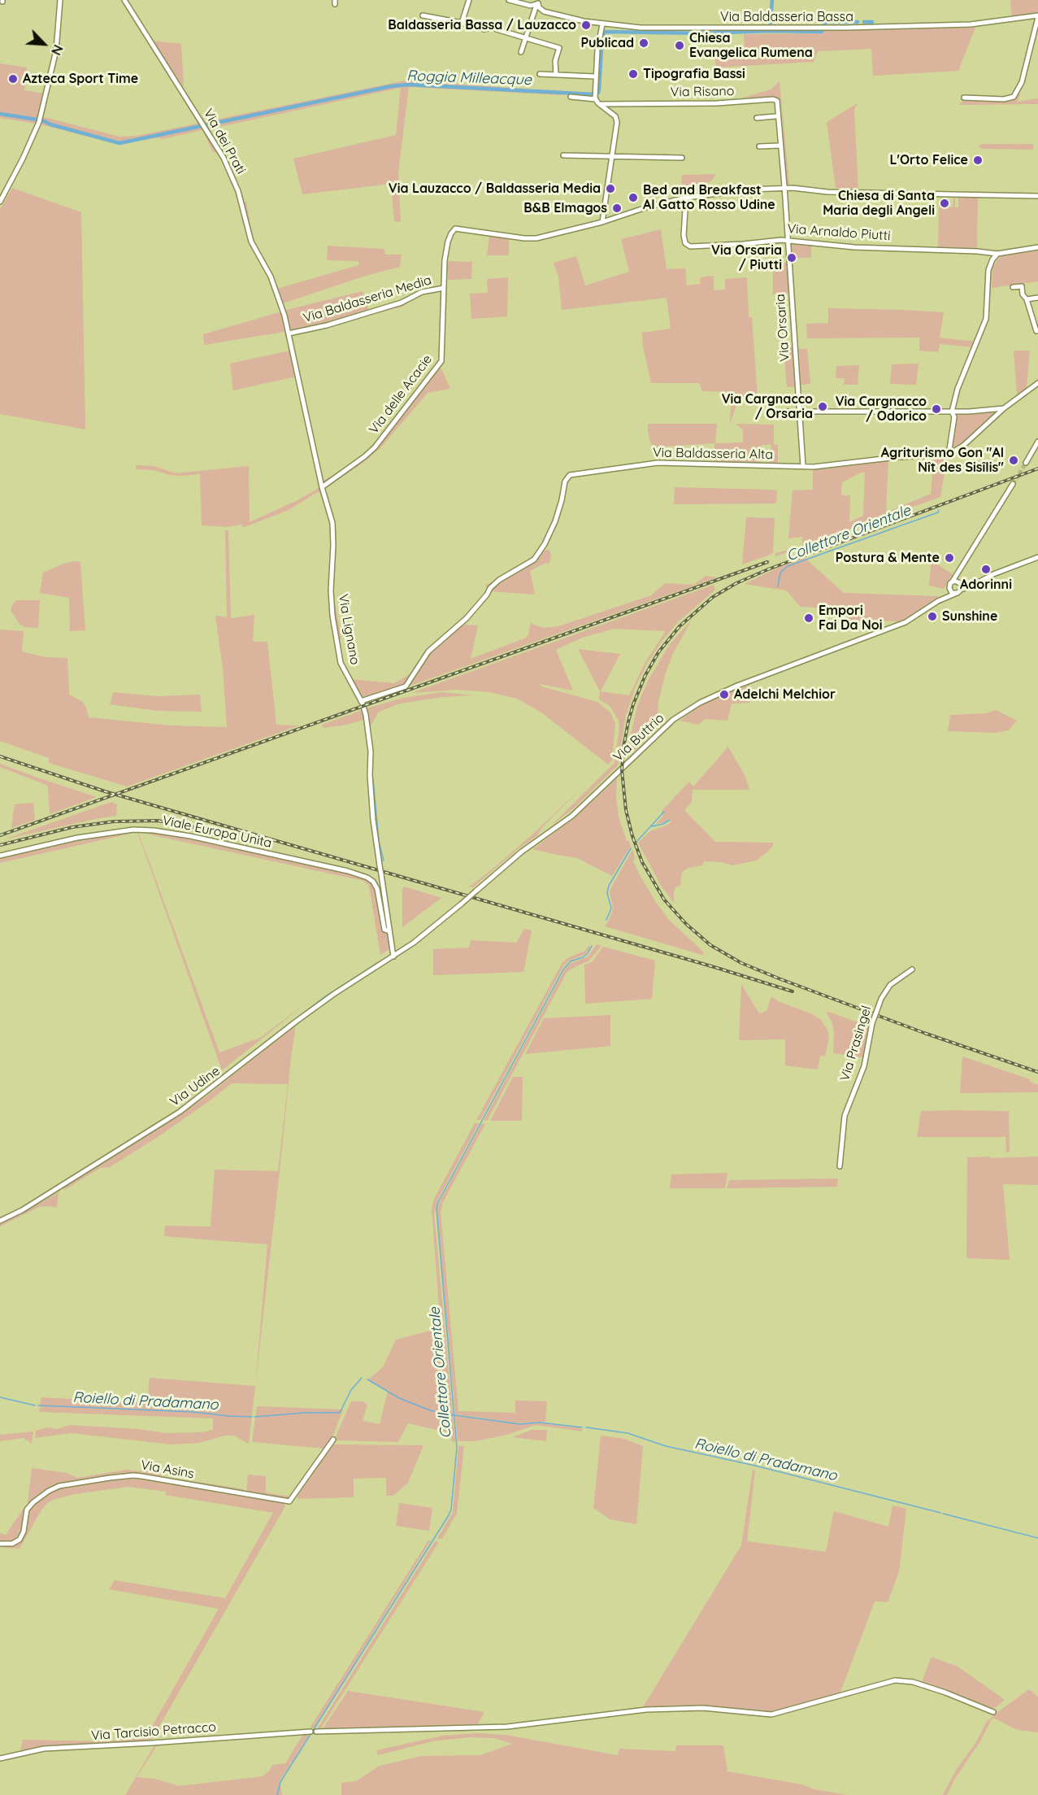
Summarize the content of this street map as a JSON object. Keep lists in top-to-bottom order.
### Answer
{
  "streets": {
    "street": [
      "Via Baldasseria Bassa",
      "Via Risano",
      "Via dei Prati",
      "Via Arnaldo Piutti",
      "Via Baldasseria Media",
      "Via Orsaria",
      "Via delle Acacie",
      "Via Baldasseria Alta",
      "Via Lignano",
      "Via Buttrio",
      "Viale Europa Unita",
      "Via Prasingel",
      "Via Udine",
      "Via Asins",
      "Via Tarcisio Petracco"
    ]
  },
  "crossings": [
    ["Via Risano", "Via Baldasseria Media"],
    ["Via Risano", "Via Orsaria"],
    ["Via dei Prati", "Via Baldasseria Media"],
    ["Via dei Prati", "Via Lignano"],
    ["Via Arnaldo Piutti", "Via Baldasseria Media"],
    ["Via Arnaldo Piutti", "Via Orsaria"],
    ["Via Baldasseria Media", "Via Orsaria"],
    ["Via Baldasseria Media", "Via delle Acacie"],
    ["Via Baldasseria Media", "Via Lignano"],
    ["Via Orsaria", "Via Baldasseria Alta"],
    ["Via delle Acacie", "Via Lignano"],
    ["Via Baldasseria Alta", "Via Lignano"],
    ["Via Lignano", "Via Buttrio"],
    ["Via Lignano", "Viale Europa Unita"],
    ["Via Lignano", "Via Udine"],
    ["Via Buttrio", "Via Udine"]
  ],
  "water": ["Roggia Milleacque", "Collettore Orientale", "Roiello di Pradamano"],
  "places": [
    "Baldasseria Bassa / Lauzacco",
    "Publicad",
    "Chiesa Evangelica Rumena",
    "Tipografia Bassi",
    "Azteca Sport Time",
    "L'Orto Felice",
    "Via Lauzacco / Baldasseria Media",
    "Bed and Breakfast Al Gatto Rosso Udine",
    "Chiesa di Santa Maria degli Angeli",
    "B&B Elmagos",
    "Via Orsaria / Piutti",
    "Via Cargnacco / Orsaria",
    "Via Cargnacco / Odorico",
    "Agriturismo Gon \"Al Nît des Sisîlis\"",
    "Postura & Mente",
    "Adorinni",
    "Sunshine",
    "Empori Fai Da Noi",
    "Adelchi Melchior"
  ],
  "north": "bottom right"
}
